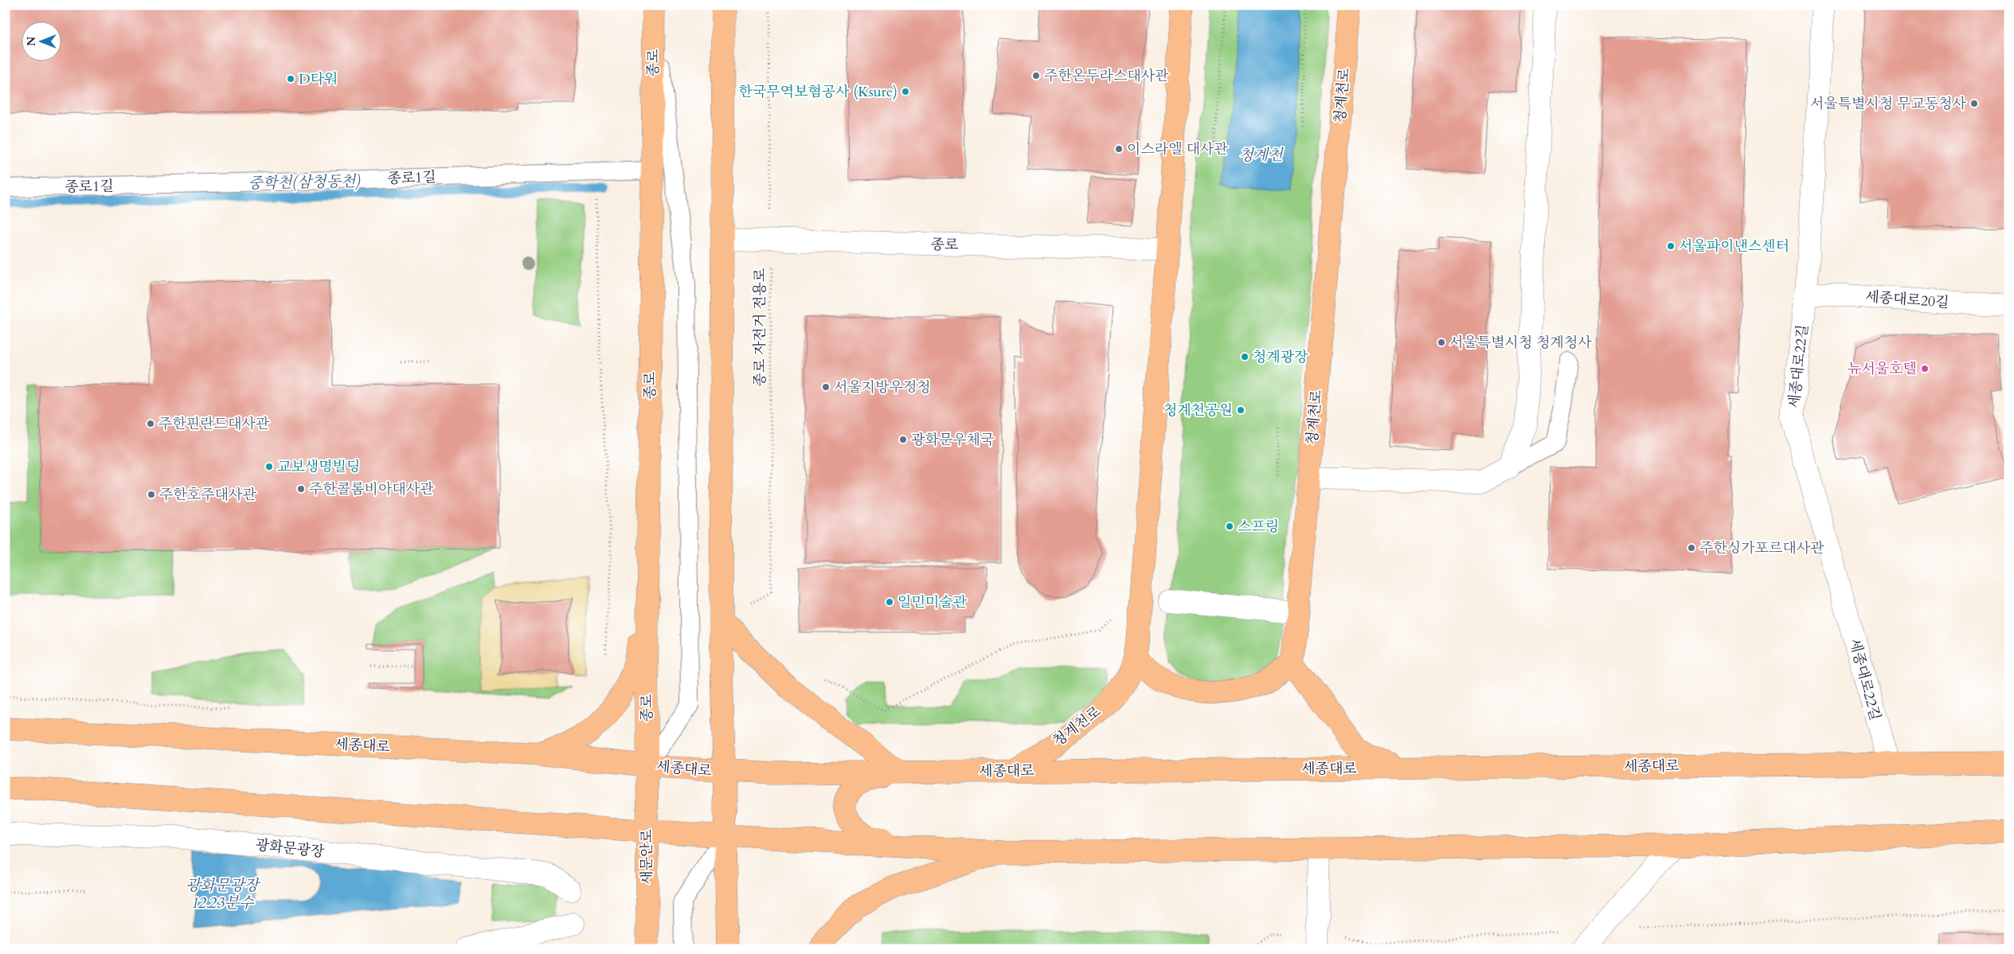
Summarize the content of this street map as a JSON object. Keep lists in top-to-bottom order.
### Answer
{
  "streets": {
    "main road": [
      "종로",
      "청계천로",
      "세종대로",
      "새문안로"
    ],
    "street": ["세종대로20길", "세종대로22길", "광화문광장"],
    "lane": ["종로1길"],
    "path": ["종로 자전거 전용로"]
  },
  "crossings": [
    ["종로", "청계천로"],
    ["종로", "종로1길"],
    ["종로", "종로 자전거 전용로"],
    ["종로", "세종대로"],
    ["종로", "새문안로"],
    ["청계천로", "세종대로"],
    ["세종대로20길", "세종대로22길"],
    ["세종대로22길", "세종대로"],
    ["세종대로", "새문안로"]
  ],
  "water": ["청계천", "중학천(삼청동천)", "광화문광장 12.23분수"],
  "places": [
    "주한온두라스대사관",
    "D타워",
    "한국무역보혐공사 (Ksure)",
    "서울특별시청 무교동청사",
    "이스라엘 대사관",
    "서울파이낸스센터",
    "서울특별시청 청계청사",
    "청계광장",
    "뉴서울호텔",
    "서울지방우정청",
    "청계천공원",
    "주한핀란드대사관",
    "광화문우체국",
    "교보생명빌딩",
    "주한콜롬비아대사관",
    "주한호주대사관",
    "스프링",
    "주한싱가포르대사관",
    "일민미술관"
  ],
  "north": "left"
}
